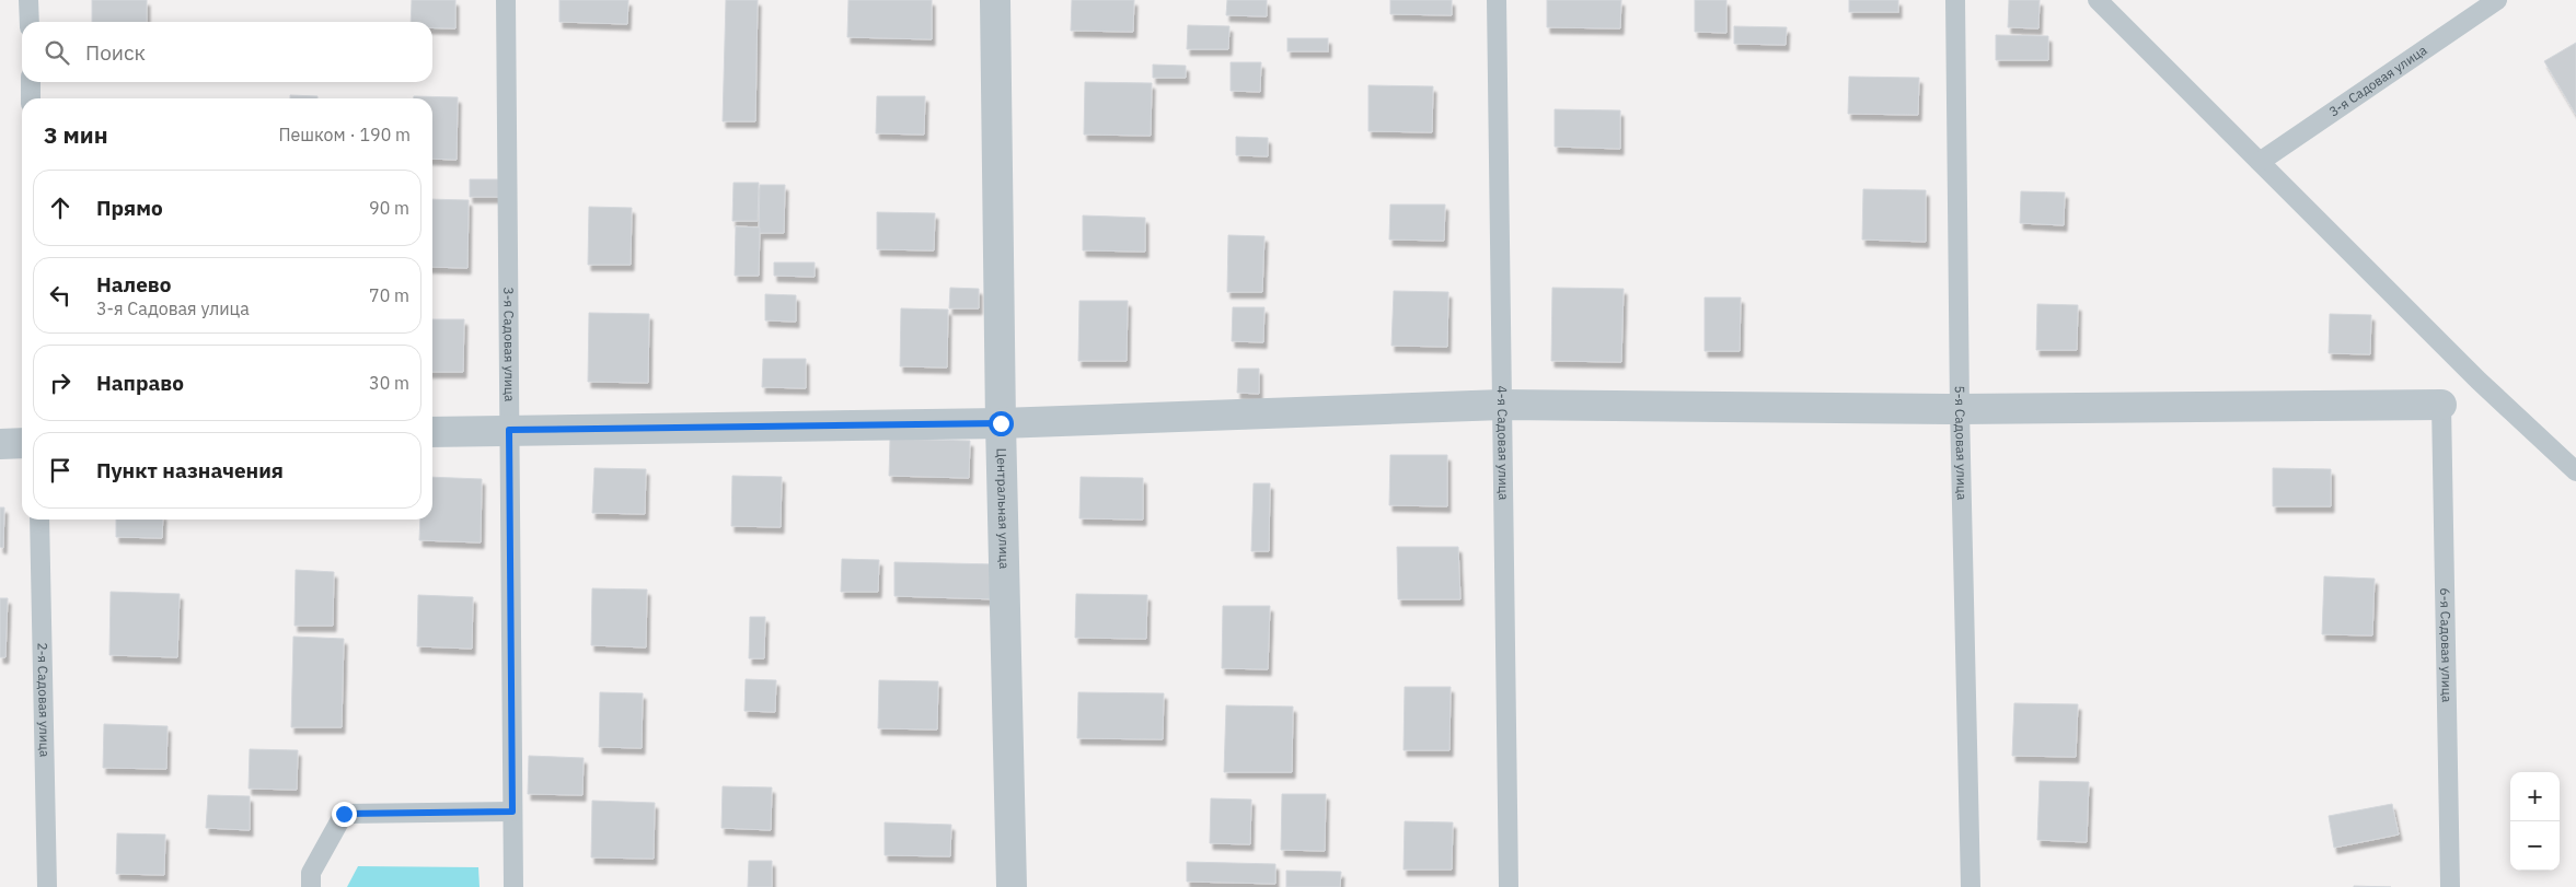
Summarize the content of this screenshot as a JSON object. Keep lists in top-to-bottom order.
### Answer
{
  "streets": {
    "street": ["Центральная улица"],
    "lane": [
      "3-я Садовая улица",
      "4-я Садовая улица",
      "5-я Садовая улица",
      "6-я Садовая улица",
      "2-я Садовая улица"
    ]
  },
  "page": {
    "search": "Поиск",
    "heading": ["3 мин", "Пешком · 190 m"],
    "list": [
      ["Прямо", "90 m"],
      ["Налево", "3-я Садовая улица", "70 m"],
      ["Направо", "30 m"],
      "Пункт назначения"
    ],
    "map_buttons": ["+", "−"]
  }
}
